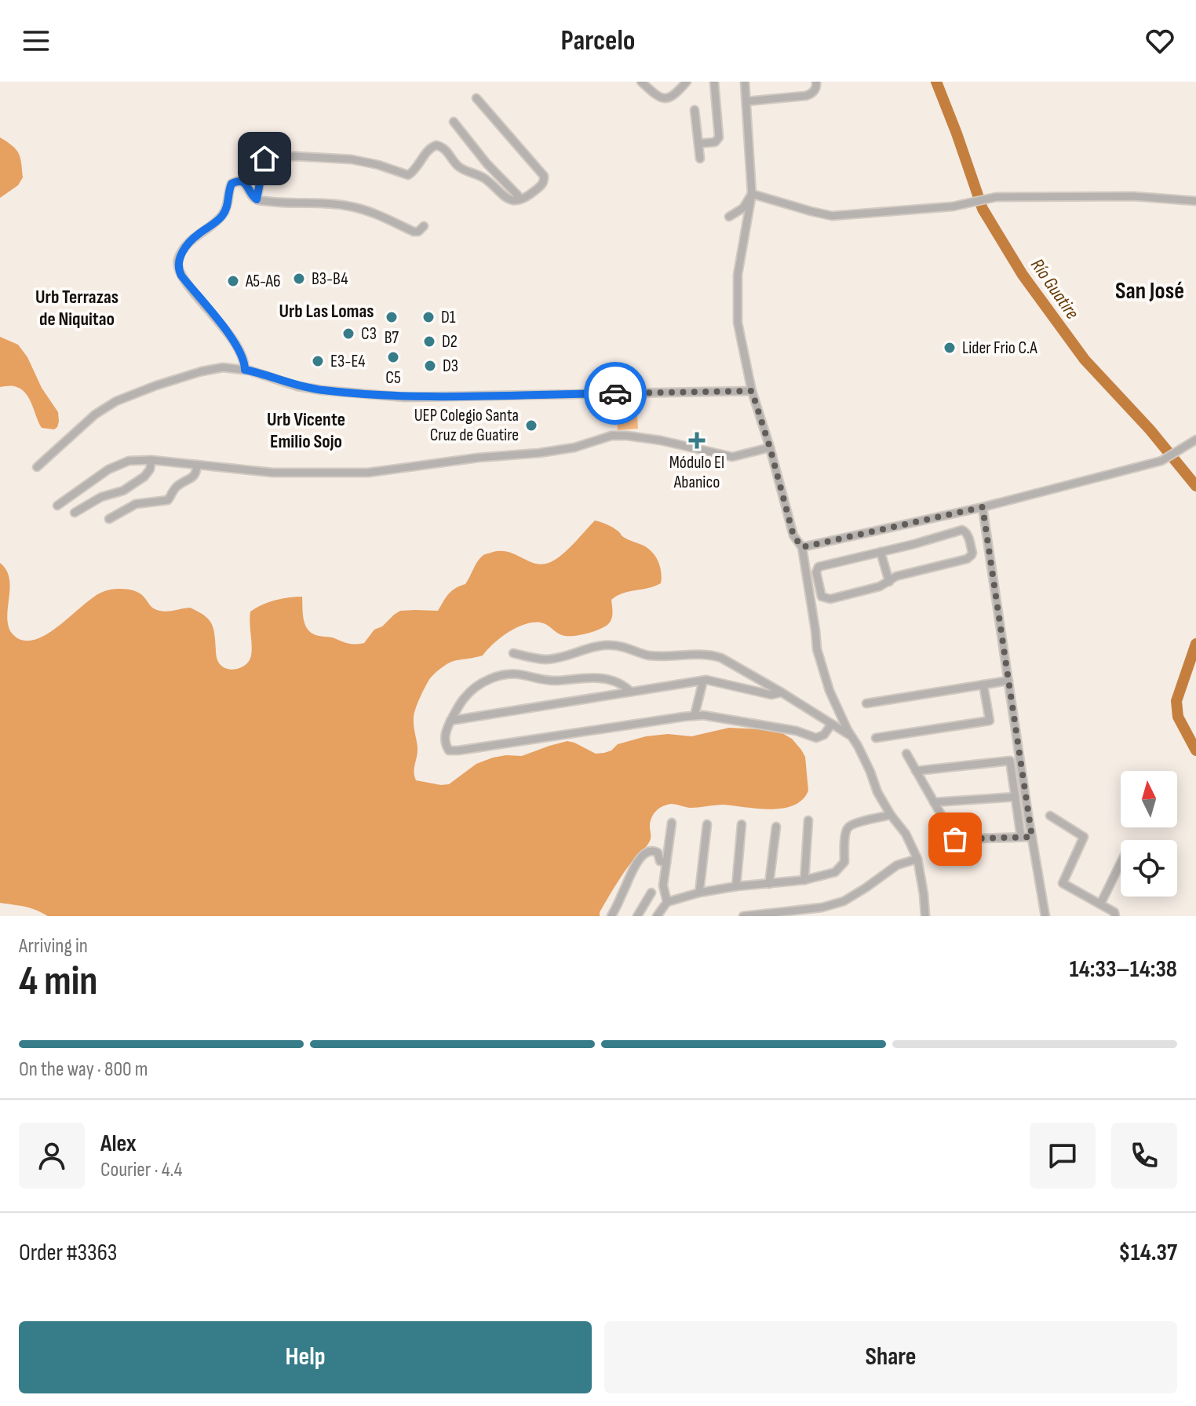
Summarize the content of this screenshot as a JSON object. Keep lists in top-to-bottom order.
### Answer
{
  "districts": [
    "San José",
    "Urb Terrazas de Niquitao",
    "Urb Las Lomas",
    "Urb Vicente Emilio Sojo"
  ],
  "water": ["Río Guatire"],
  "places": {
    "other": [
      "B3-B4",
      "A5-A6",
      "B7",
      "D1",
      "C3",
      "D2",
      "Lider Frio C.A",
      "C5",
      "E3-E4",
      "D3",
      "UEP Colegio Santa Cruz de Guatire"
    ],
    "health": ["Módulo El Abanico"]
  },
  "north": "top",
  "page": {
    "header": "Parcelo",
    "heading": ["4 min", "Arriving in", "14:33–14:38"],
    "panel": [
      "Alex",
      "Courier · 4.4",
      "Order #3363",
      "$14.37"
    ],
    "bar": "On the way · 800 m",
    "buttons": ["Help", "Share"]
  }
}
